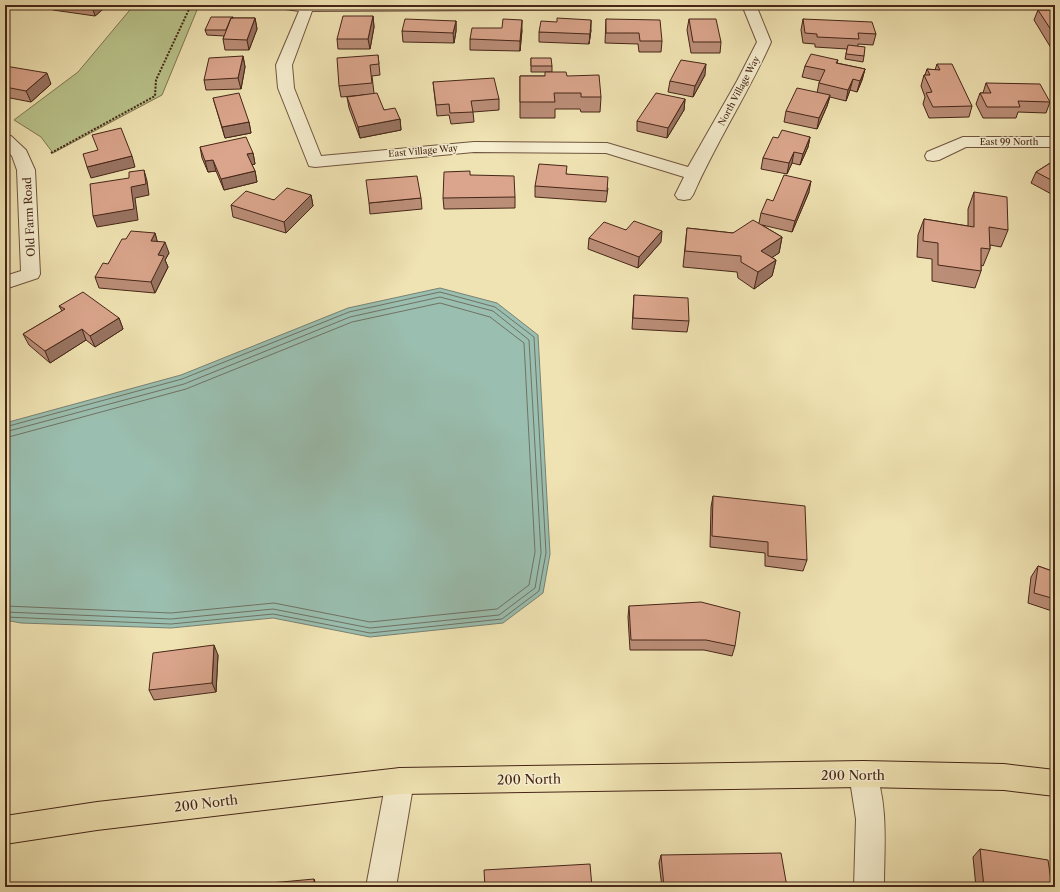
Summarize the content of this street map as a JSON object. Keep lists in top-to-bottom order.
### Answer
{
  "streets": {
    "main road": ["200 North"],
    "street": [
      "North Village Way",
      "East 99 North",
      "East Village Way",
      "Old Farm Road"
    ]
  },
  "crossings": [
    ["North Village Way", "East Village Way"]
  ]
}
